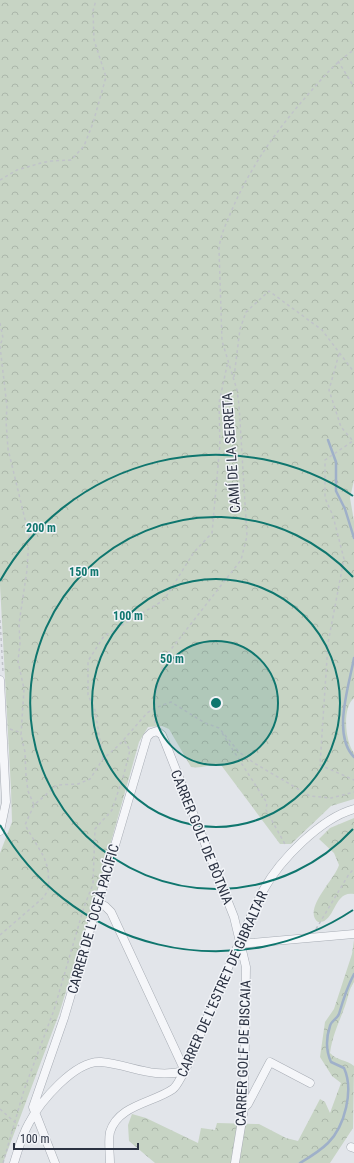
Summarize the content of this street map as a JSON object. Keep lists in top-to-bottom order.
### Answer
{
  "streets": {
    "street": [
      "CARRER GOLF DE BÒTNIA",
      "CARRER DE L'OCEÀ PACÍFIC",
      "CARRER DE L'ESTRET DE GIBRALTAR",
      "CARRER GOLF DE BISCAIA"
    ],
    "path": ["CAMÍ DE LA SERRETA"]
  },
  "crossings": [
    ["CAMÍ DE LA SERRETA", "CARRER GOLF DE BÒTNIA"],
    ["CAMÍ DE LA SERRETA", "CARRER DE L'OCEÀ PACÍFIC"],
    ["CARRER GOLF DE BÒTNIA", "CARRER DE L'OCEÀ PACÍFIC"],
    ["CARRER GOLF DE BÒTNIA", "CARRER DE L'ESTRET DE GIBRALTAR"],
    ["CARRER GOLF DE BÒTNIA", "CARRER GOLF DE BISCAIA"],
    ["CARRER DE L'ESTRET DE GIBRALTAR", "CARRER GOLF DE BISCAIA"]
  ],
  "scale_bar": "100 m",
  "rings": [
    "200 m",
    "150 m",
    "100 m",
    "50 m"
  ]
}
